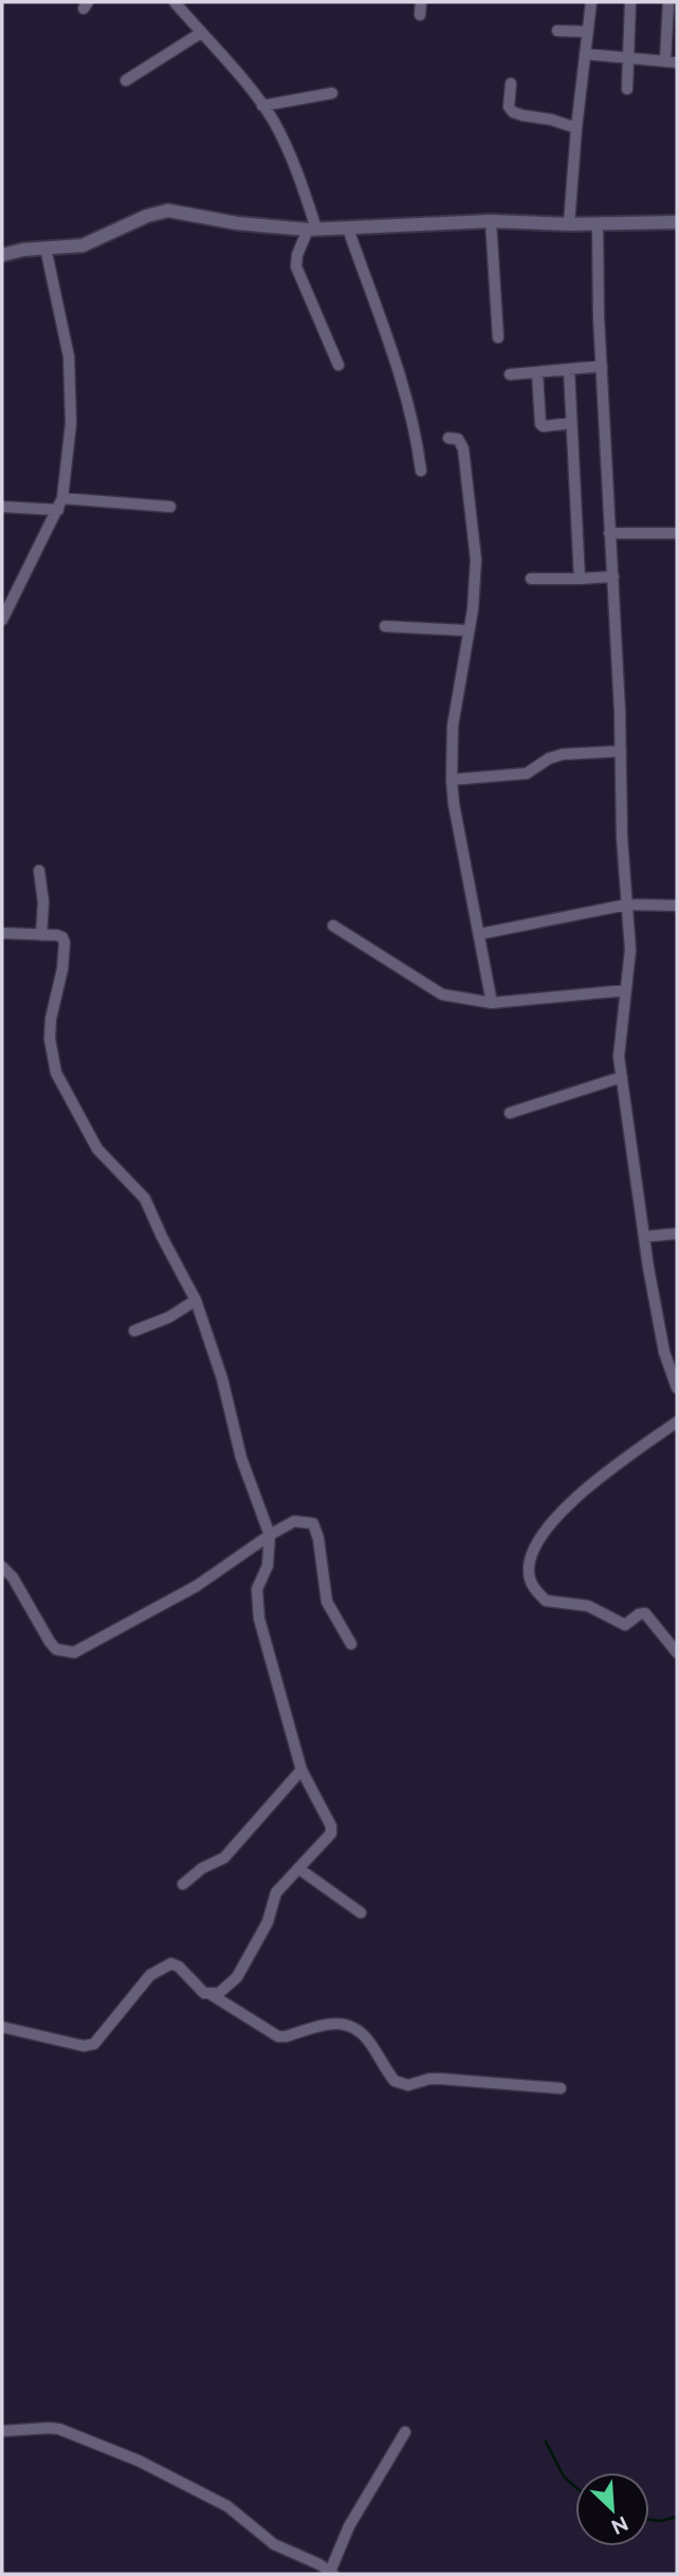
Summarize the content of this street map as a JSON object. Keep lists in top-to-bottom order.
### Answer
{
  "north": "bottom right"
}
